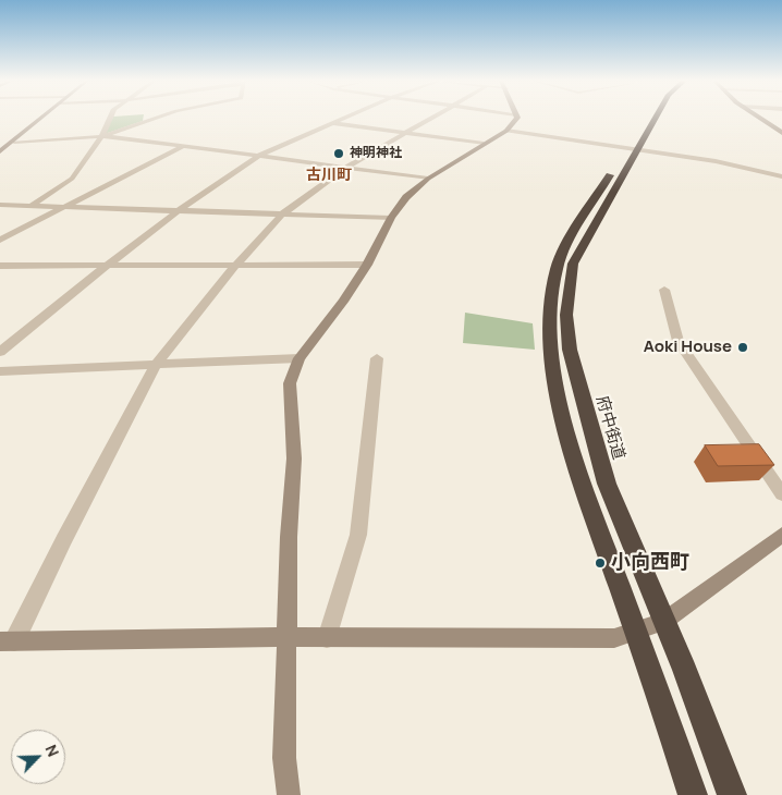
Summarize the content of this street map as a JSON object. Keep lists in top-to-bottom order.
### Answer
{
  "streets": {
    "highway": ["府中街道"]
  },
  "districts": ["古川町"],
  "places": ["神明神社", "Aoki House", "小向西町"],
  "north": "top right"
}
